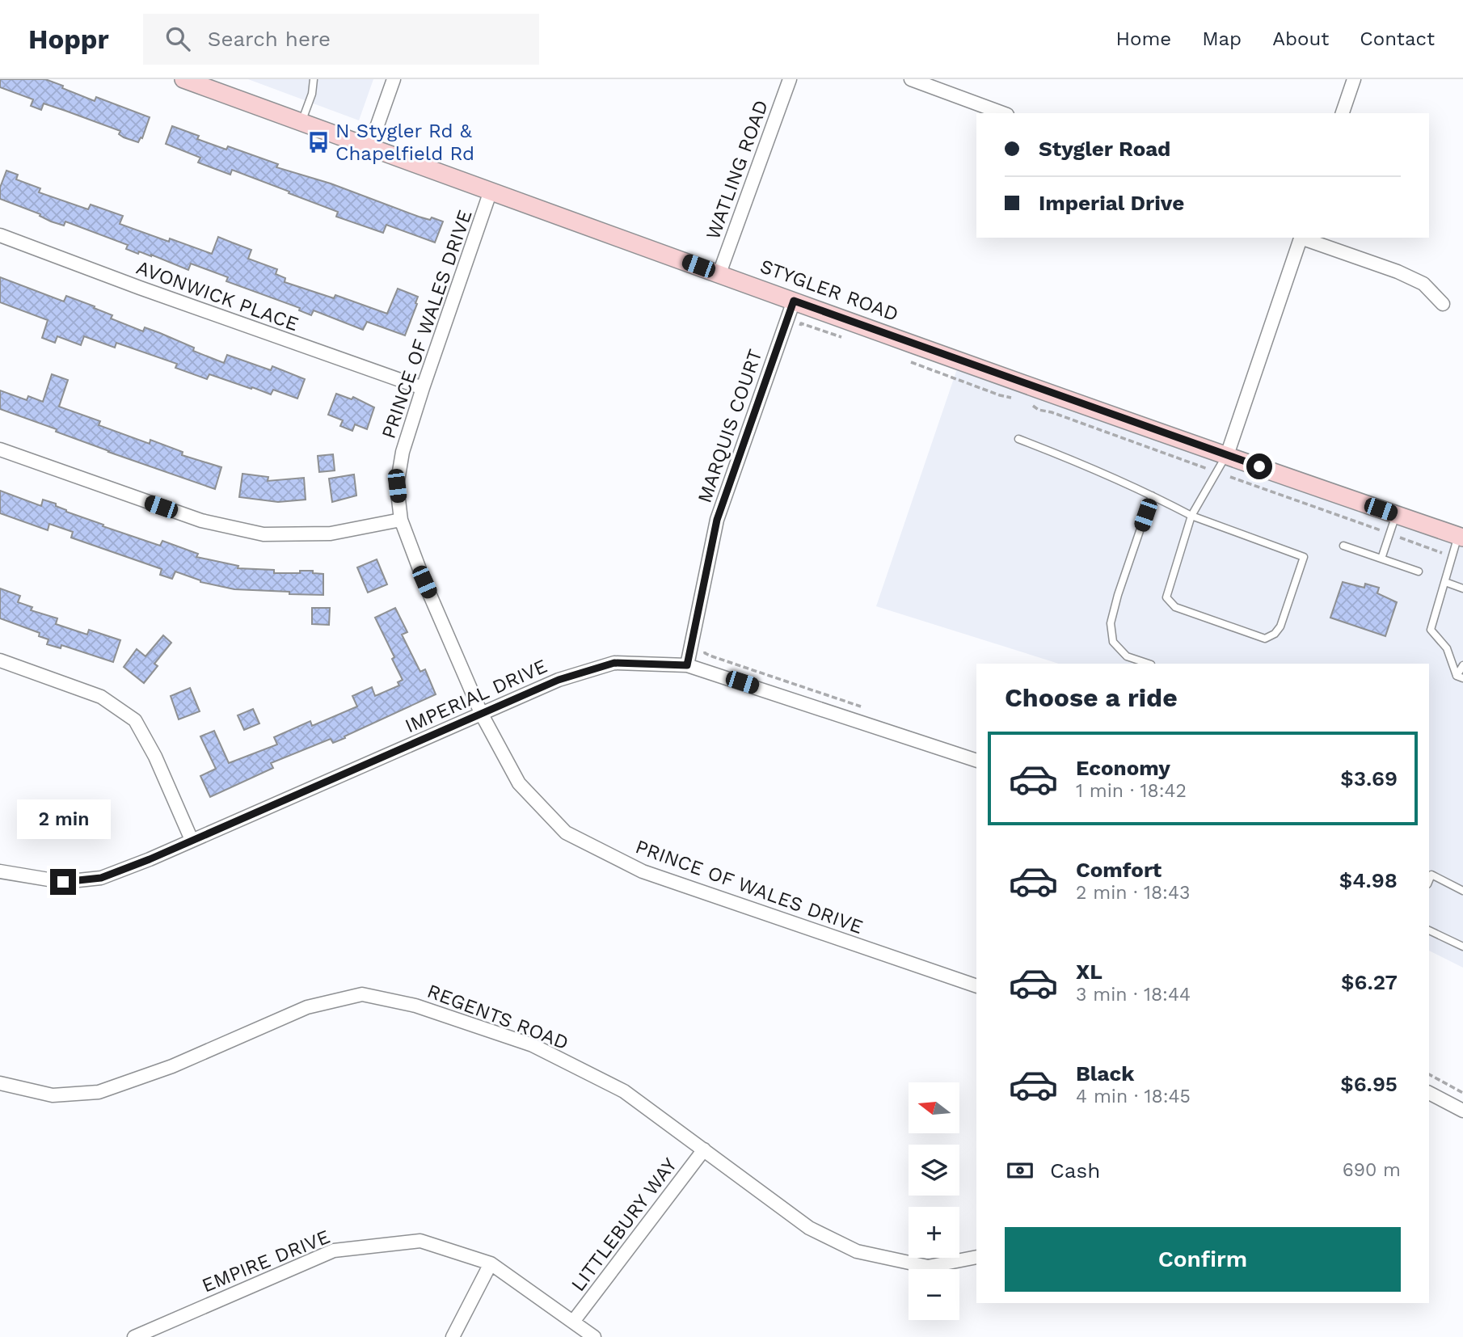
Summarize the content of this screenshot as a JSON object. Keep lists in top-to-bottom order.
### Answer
{
  "streets": {
    "main road": ["STYGLER ROAD"],
    "street": [
      "WATLING ROAD",
      "AVONWICK PLACE",
      "PRINCE OF WALES DRIVE",
      "MARQUIS COURT",
      "IMPERIAL DRIVE",
      "REGENTS ROAD",
      "LITTLEBURY WAY",
      "EMPIRE DRIVE"
    ]
  },
  "crossings": [
    ["WATLING ROAD", "STYGLER ROAD"],
    ["STYGLER ROAD", "PRINCE OF WALES DRIVE"],
    ["STYGLER ROAD", "MARQUIS COURT"],
    ["AVONWICK PLACE", "PRINCE OF WALES DRIVE"],
    ["PRINCE OF WALES DRIVE", "IMPERIAL DRIVE"],
    ["MARQUIS COURT", "IMPERIAL DRIVE"],
    ["REGENTS ROAD", "LITTLEBURY WAY"],
    ["LITTLEBURY WAY", "EMPIRE DRIVE"]
  ],
  "places": {
    "bus stop": ["N Stygler Rd & Chapelfield Rd"]
  },
  "north": "left",
  "page": {
    "header": "Hoppr",
    "search": "Search here",
    "nav": [
      "Home",
      "Map",
      "About",
      "Contact"
    ],
    "banner": ["Stygler Road", "Imperial Drive"],
    "heading": "Choose a ride",
    "list": [
      {
        "name": "Economy",
        "note": "1 min · 18:42",
        "value": "$3.69"
      },
      {
        "name": "Comfort",
        "note": "2 min · 18:43",
        "value": "$4.98"
      },
      {
        "name": "XL",
        "note": "3 min · 18:44",
        "value": "$6.27"
      },
      {
        "name": "Black",
        "note": "4 min · 18:45",
        "value": "$6.95"
      }
    ],
    "bubble": "2 min",
    "map_buttons": ["+", "−"],
    "pay": ["Cash", "690 m"],
    "buttons": "Confirm"
  }
}
